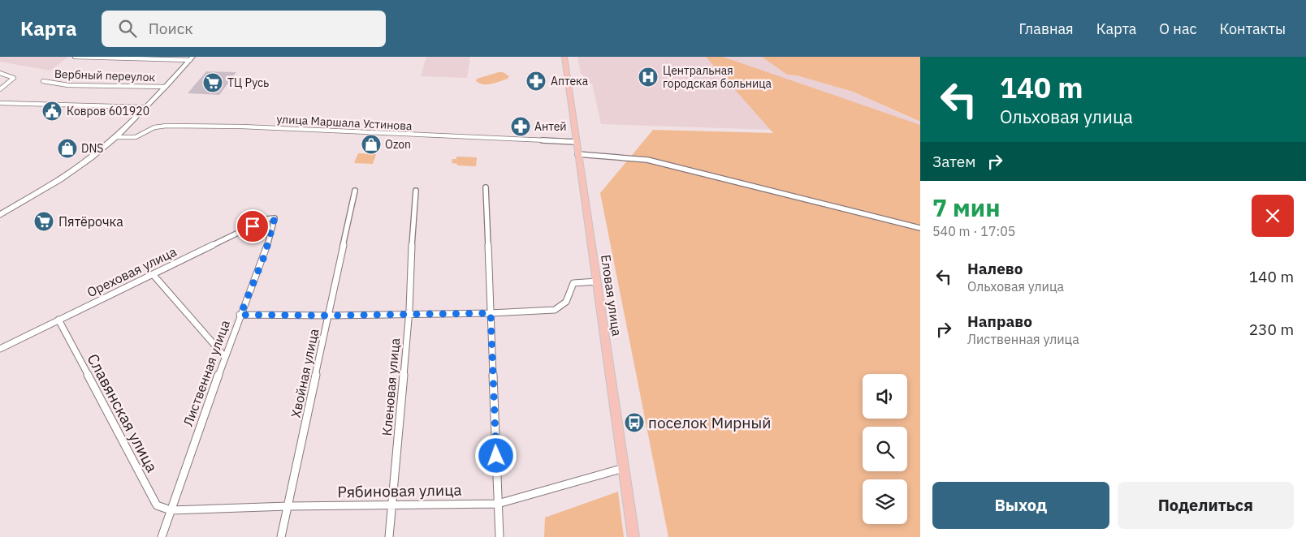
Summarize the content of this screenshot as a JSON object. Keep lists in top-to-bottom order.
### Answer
{
  "streets": {
    "main road": ["Еловая улица"],
    "street": [
      "Вербный переулок",
      "улица Маршала Устинова",
      "Ореховая улица",
      "Лиственная улица",
      "Хвойная улица",
      "Кленовая улица",
      "Славянская улица",
      "Рябиновая улица"
    ]
  },
  "crossings": [
    ["улица Маршала Устинова", "Еловая улица"],
    ["Ореховая улица", "Лиственная улица"],
    ["Ореховая улица", "Славянская улица"],
    ["Еловая улица", "Рябиновая улица"],
    ["Лиственная улица", "Славянская улица"],
    ["Лиственная улица", "Рябиновая улица"],
    ["Хвойная улица", "Рябиновая улица"],
    ["Кленовая улица", "Рябиновая улица"],
    ["Славянская улица", "Рябиновая улица"]
  ],
  "places": {
    "hospital": ["Центральная городская больница"],
    "pharmacy": ["Аптека", "Антей"],
    "supermarket": ["ТЦ Русь", "Пятёрочка"],
    "public building": ["Ковров 601920"],
    "shop": ["Ozon", "DNS"],
    "bus stop": ["поселок Мирный"]
  },
  "page": {
    "header": "Карта",
    "search": "Поиск",
    "nav": [
      "Главная",
      "Карта",
      "О нас",
      "Контакты"
    ],
    "turn": ["140 m", "Ольховая улица"],
    "then": "Затем",
    "heading": ["7 мин", "540 m · 17:05"],
    "list": [
      {
        "name": "Налево",
        "note": "Ольховая улица",
        "value": "140 m"
      },
      {
        "name": "Направо",
        "note": "Лиственная улица",
        "value": "230 m"
      }
    ],
    "buttons": ["Выход", "Поделиться"]
  }
}
